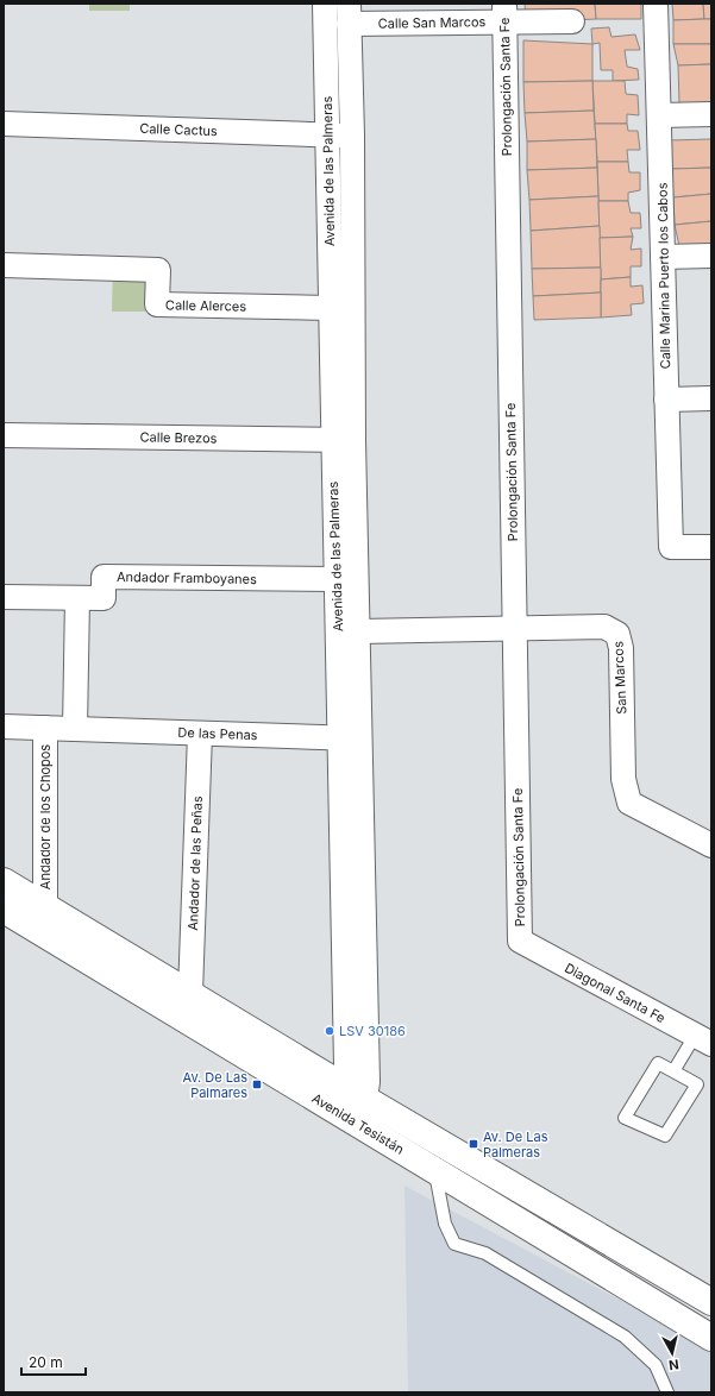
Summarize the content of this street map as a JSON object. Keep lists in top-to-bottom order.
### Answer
{
  "streets": {
    "street": [
      "Calle San Marcos",
      "Prolongación Santa Fe",
      "Calle Cactus",
      "Avenida de las Palmeras",
      "Calle Marina Puerto los Cabos",
      "Calle Alerces",
      "Calle Brezos",
      "Andador Framboyanes",
      "San Marcos",
      "De las Penas",
      "Andador de los Chopos",
      "Andador de las Peñas",
      "Diagonal Santa Fe",
      "Avenida Tesistán"
    ]
  },
  "crossings": [
    ["Calle San Marcos", "Prolongación Santa Fe"],
    ["Calle San Marcos", "Avenida de las Palmeras"],
    ["Prolongación Santa Fe", "San Marcos"],
    ["Prolongación Santa Fe", "Diagonal Santa Fe"],
    ["Calle Cactus", "Avenida de las Palmeras"],
    ["Avenida de las Palmeras", "Calle Alerces"],
    ["Avenida de las Palmeras", "Calle Brezos"],
    ["Avenida de las Palmeras", "Andador Framboyanes"],
    ["Avenida de las Palmeras", "San Marcos"],
    ["Avenida de las Palmeras", "De las Penas"],
    ["Avenida de las Palmeras", "Avenida Tesistán"],
    ["De las Penas", "Andador de los Chopos"],
    ["De las Penas", "Andador de las Peñas"],
    ["Andador de los Chopos", "Avenida Tesistán"],
    ["Andador de las Peñas", "Avenida Tesistán"]
  ],
  "places": {
    "other": ["LSV 30186"],
    "transit": ["Av. De Las Palmares", "Av. De Las Palmeras"]
  },
  "scale_bar": "20 m",
  "north": "bottom"
}
